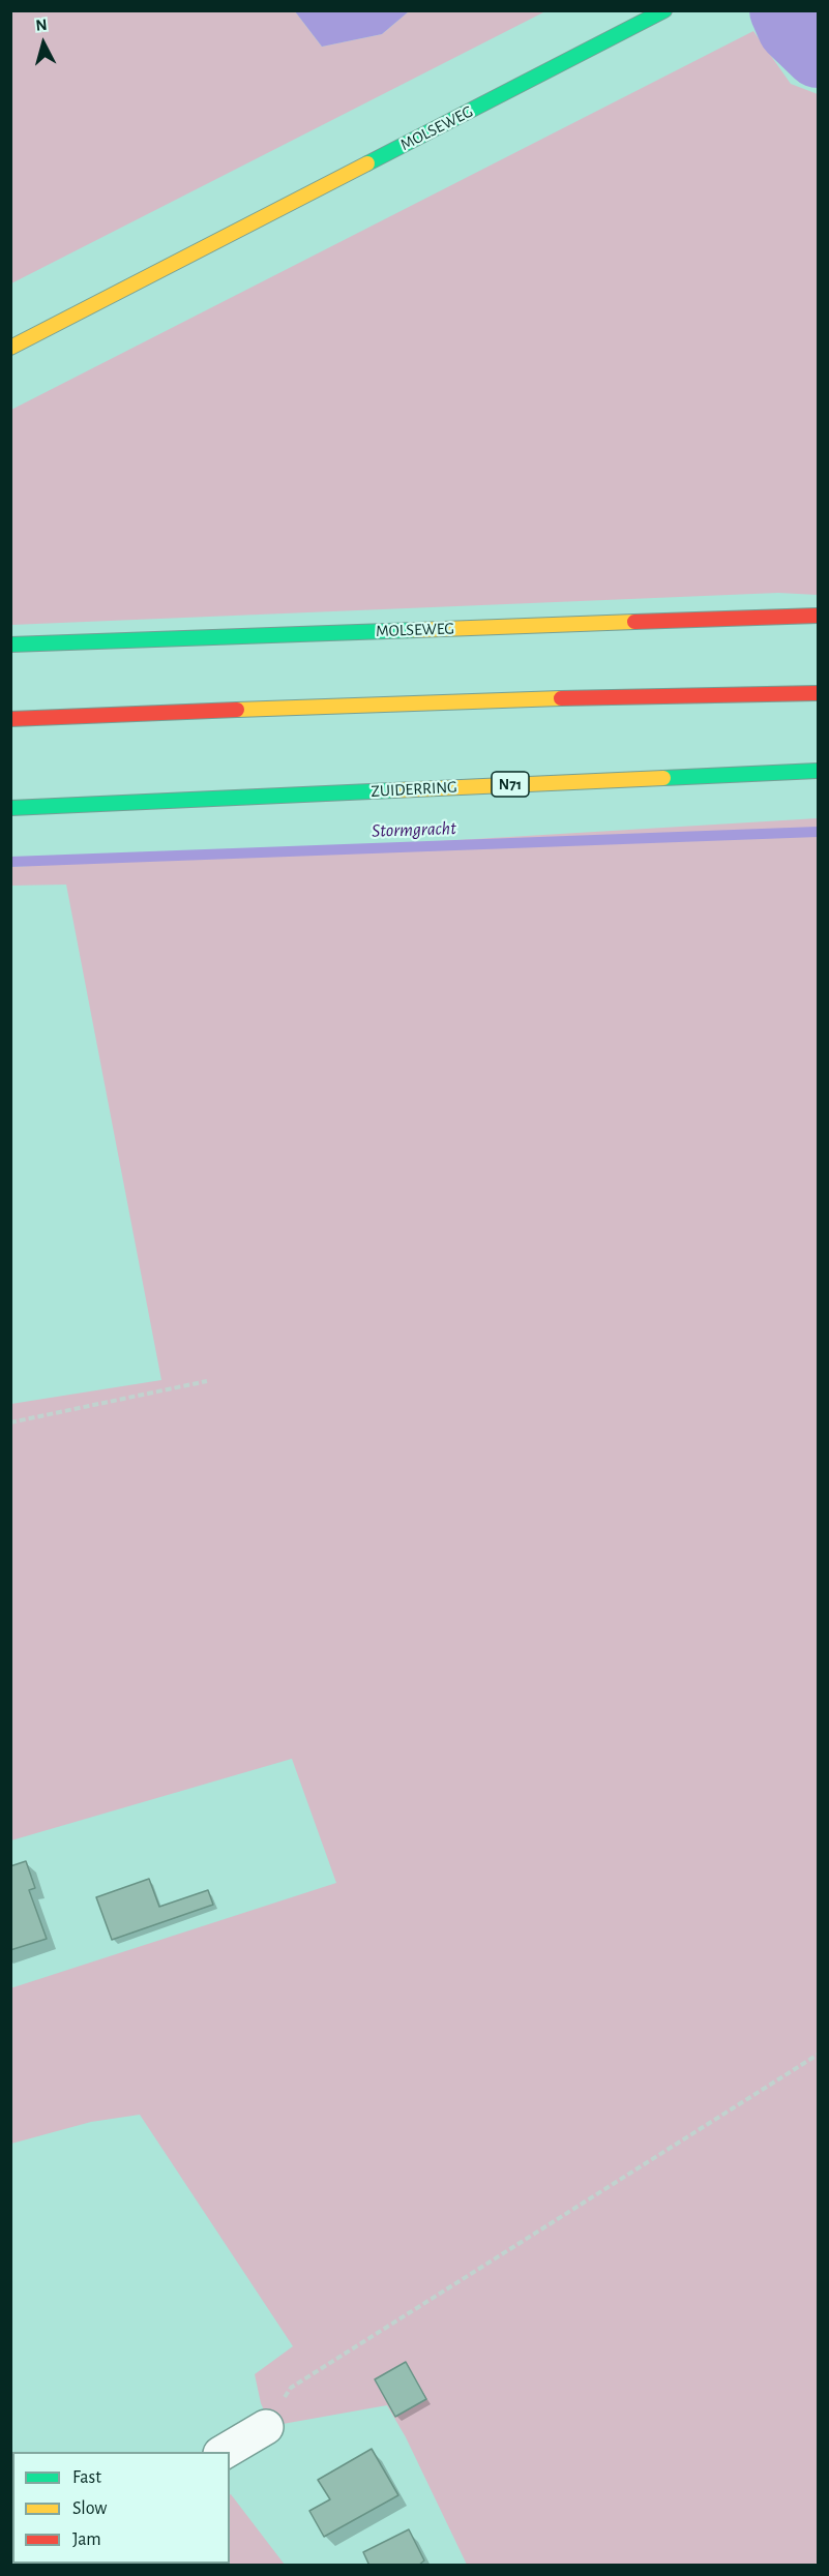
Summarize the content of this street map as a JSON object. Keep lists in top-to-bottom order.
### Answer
{
  "streets": {
    "main road": ["MOLSEWEG", "N71", "ZUIDERRING"]
  },
  "water": ["Stormgracht"],
  "legend": ["Fast", "Slow", "Jam"],
  "north": "top"
}
